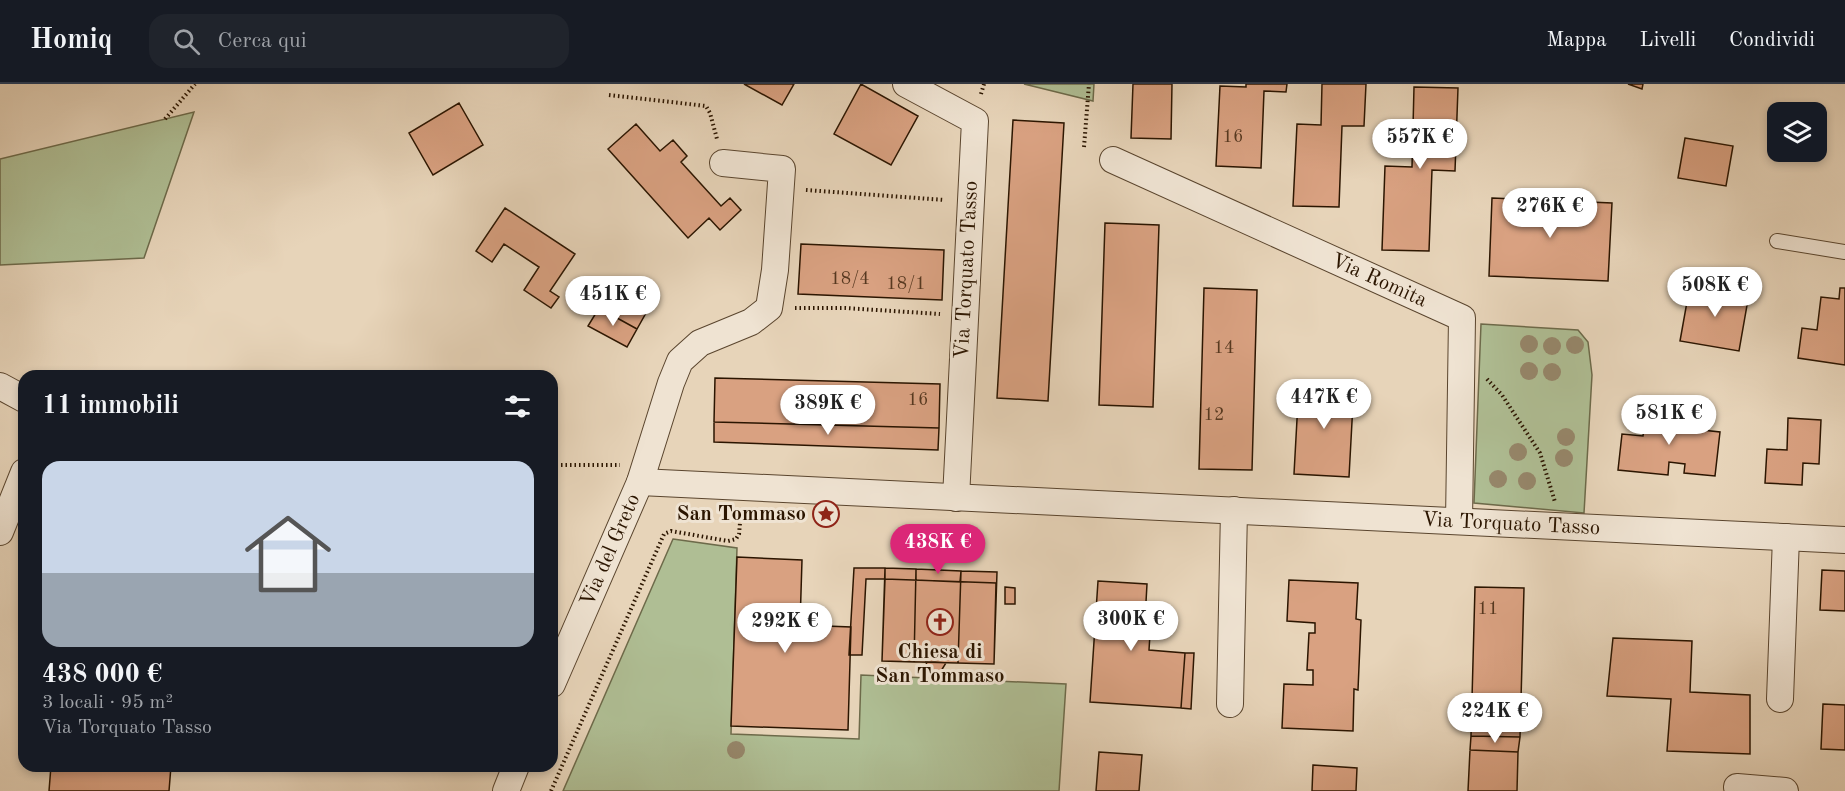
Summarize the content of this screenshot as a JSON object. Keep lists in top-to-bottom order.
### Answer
{
  "streets": {
    "street": ["Via Torquato Tasso", "Via Romita", "Via del Greto"]
  },
  "crossings": [
    ["Via Torquato Tasso", "Via Romita"],
    ["Via Torquato Tasso", "Via del Greto"]
  ],
  "places": {
    "place": ["San Tommaso"],
    "church": ["Chiesa di San Tommaso"]
  },
  "house_numbers": [
    "16",
    "18/4",
    "18/1",
    "14",
    "16",
    "12",
    "11"
  ],
  "page": {
    "header": "Homiq",
    "search": "Cerca qui",
    "nav": ["Mappa", "Livelli", "Condividi"],
    "price": [
      "557K €",
      "276K €",
      "508K €",
      "451K €",
      "447K €",
      "389K €",
      "581K €",
      "438K €",
      "300K €",
      "292K €",
      "224K €"
    ],
    "heading": "11 immobili",
    "list": [
      {
        "name": "438 000 €",
        "note": "3 locali · 95 m² · Via Torquato Tasso"
      }
    ]
  }
}
